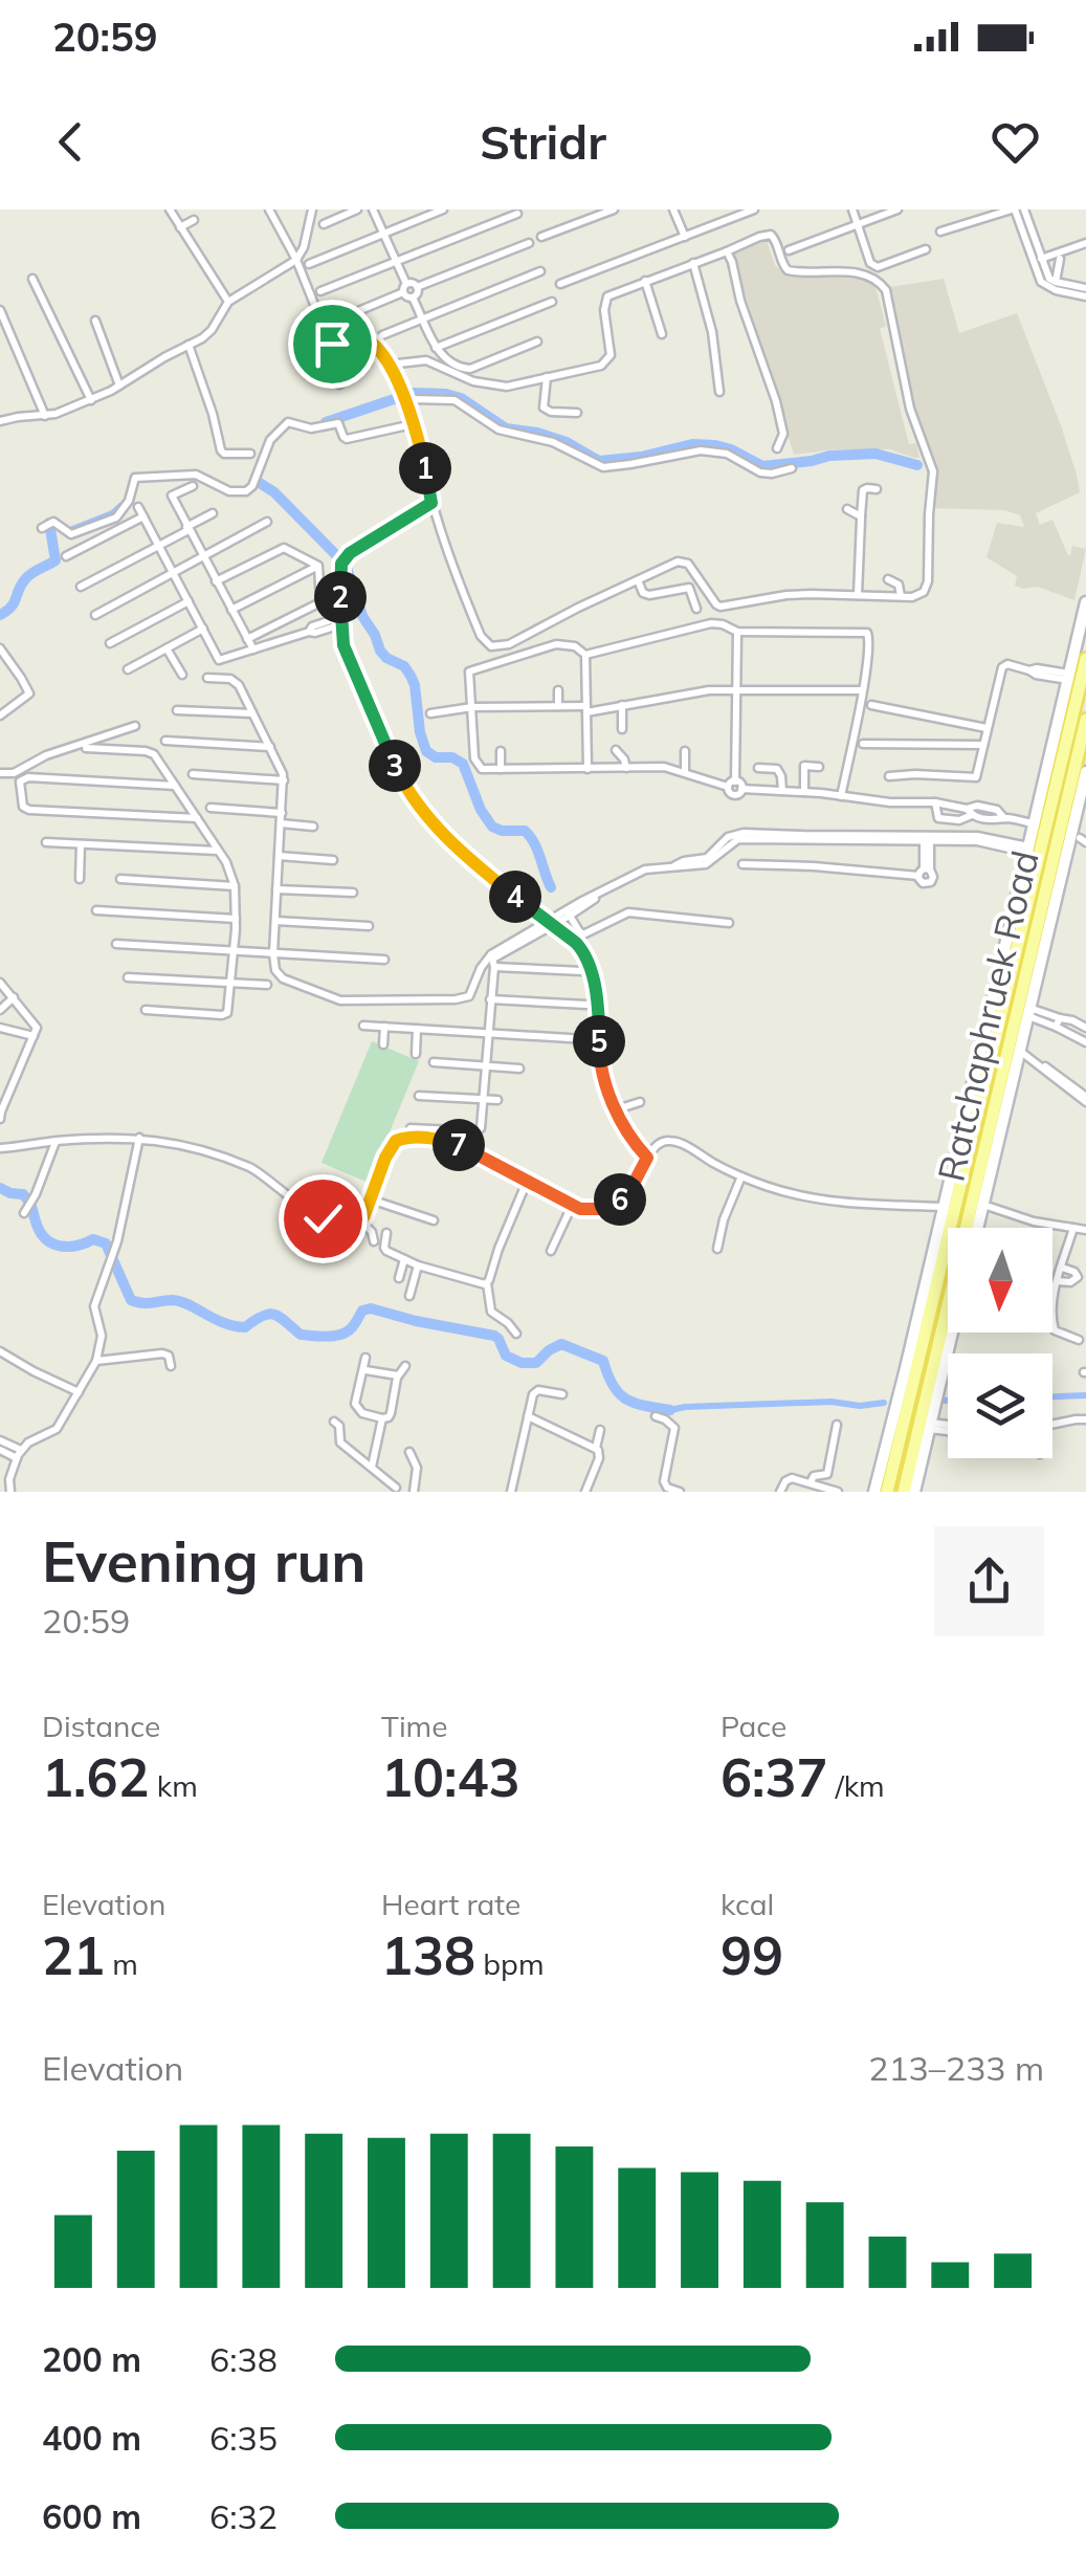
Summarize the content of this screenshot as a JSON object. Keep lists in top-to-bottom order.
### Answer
{
  "streets": {
    "main road": ["Ratchaphruek Road"]
  },
  "north": "bottom",
  "page": {
    "status": "20:59",
    "header": "Stridr",
    "pins": [
      "1",
      "2",
      "3",
      "4",
      "5",
      "7",
      "6"
    ],
    "heading": ["Evening run", "20:59"],
    "stats": [
      ["Distance", "1.62 km"],
      ["Time", "10:43"],
      ["Pace", "6:37 /km"],
      ["Elevation", "21 m"],
      ["Heart rate", "138 bpm"],
      ["kcal", "99"]
    ],
    "chart": ["Elevation", "213–233 m"],
    "list": [
      {
        "name": "200 m",
        "note": "6:38"
      },
      {
        "name": "400 m",
        "note": "6:35"
      },
      {
        "name": "600 m",
        "note": "6:32"
      }
    ]
  }
}
